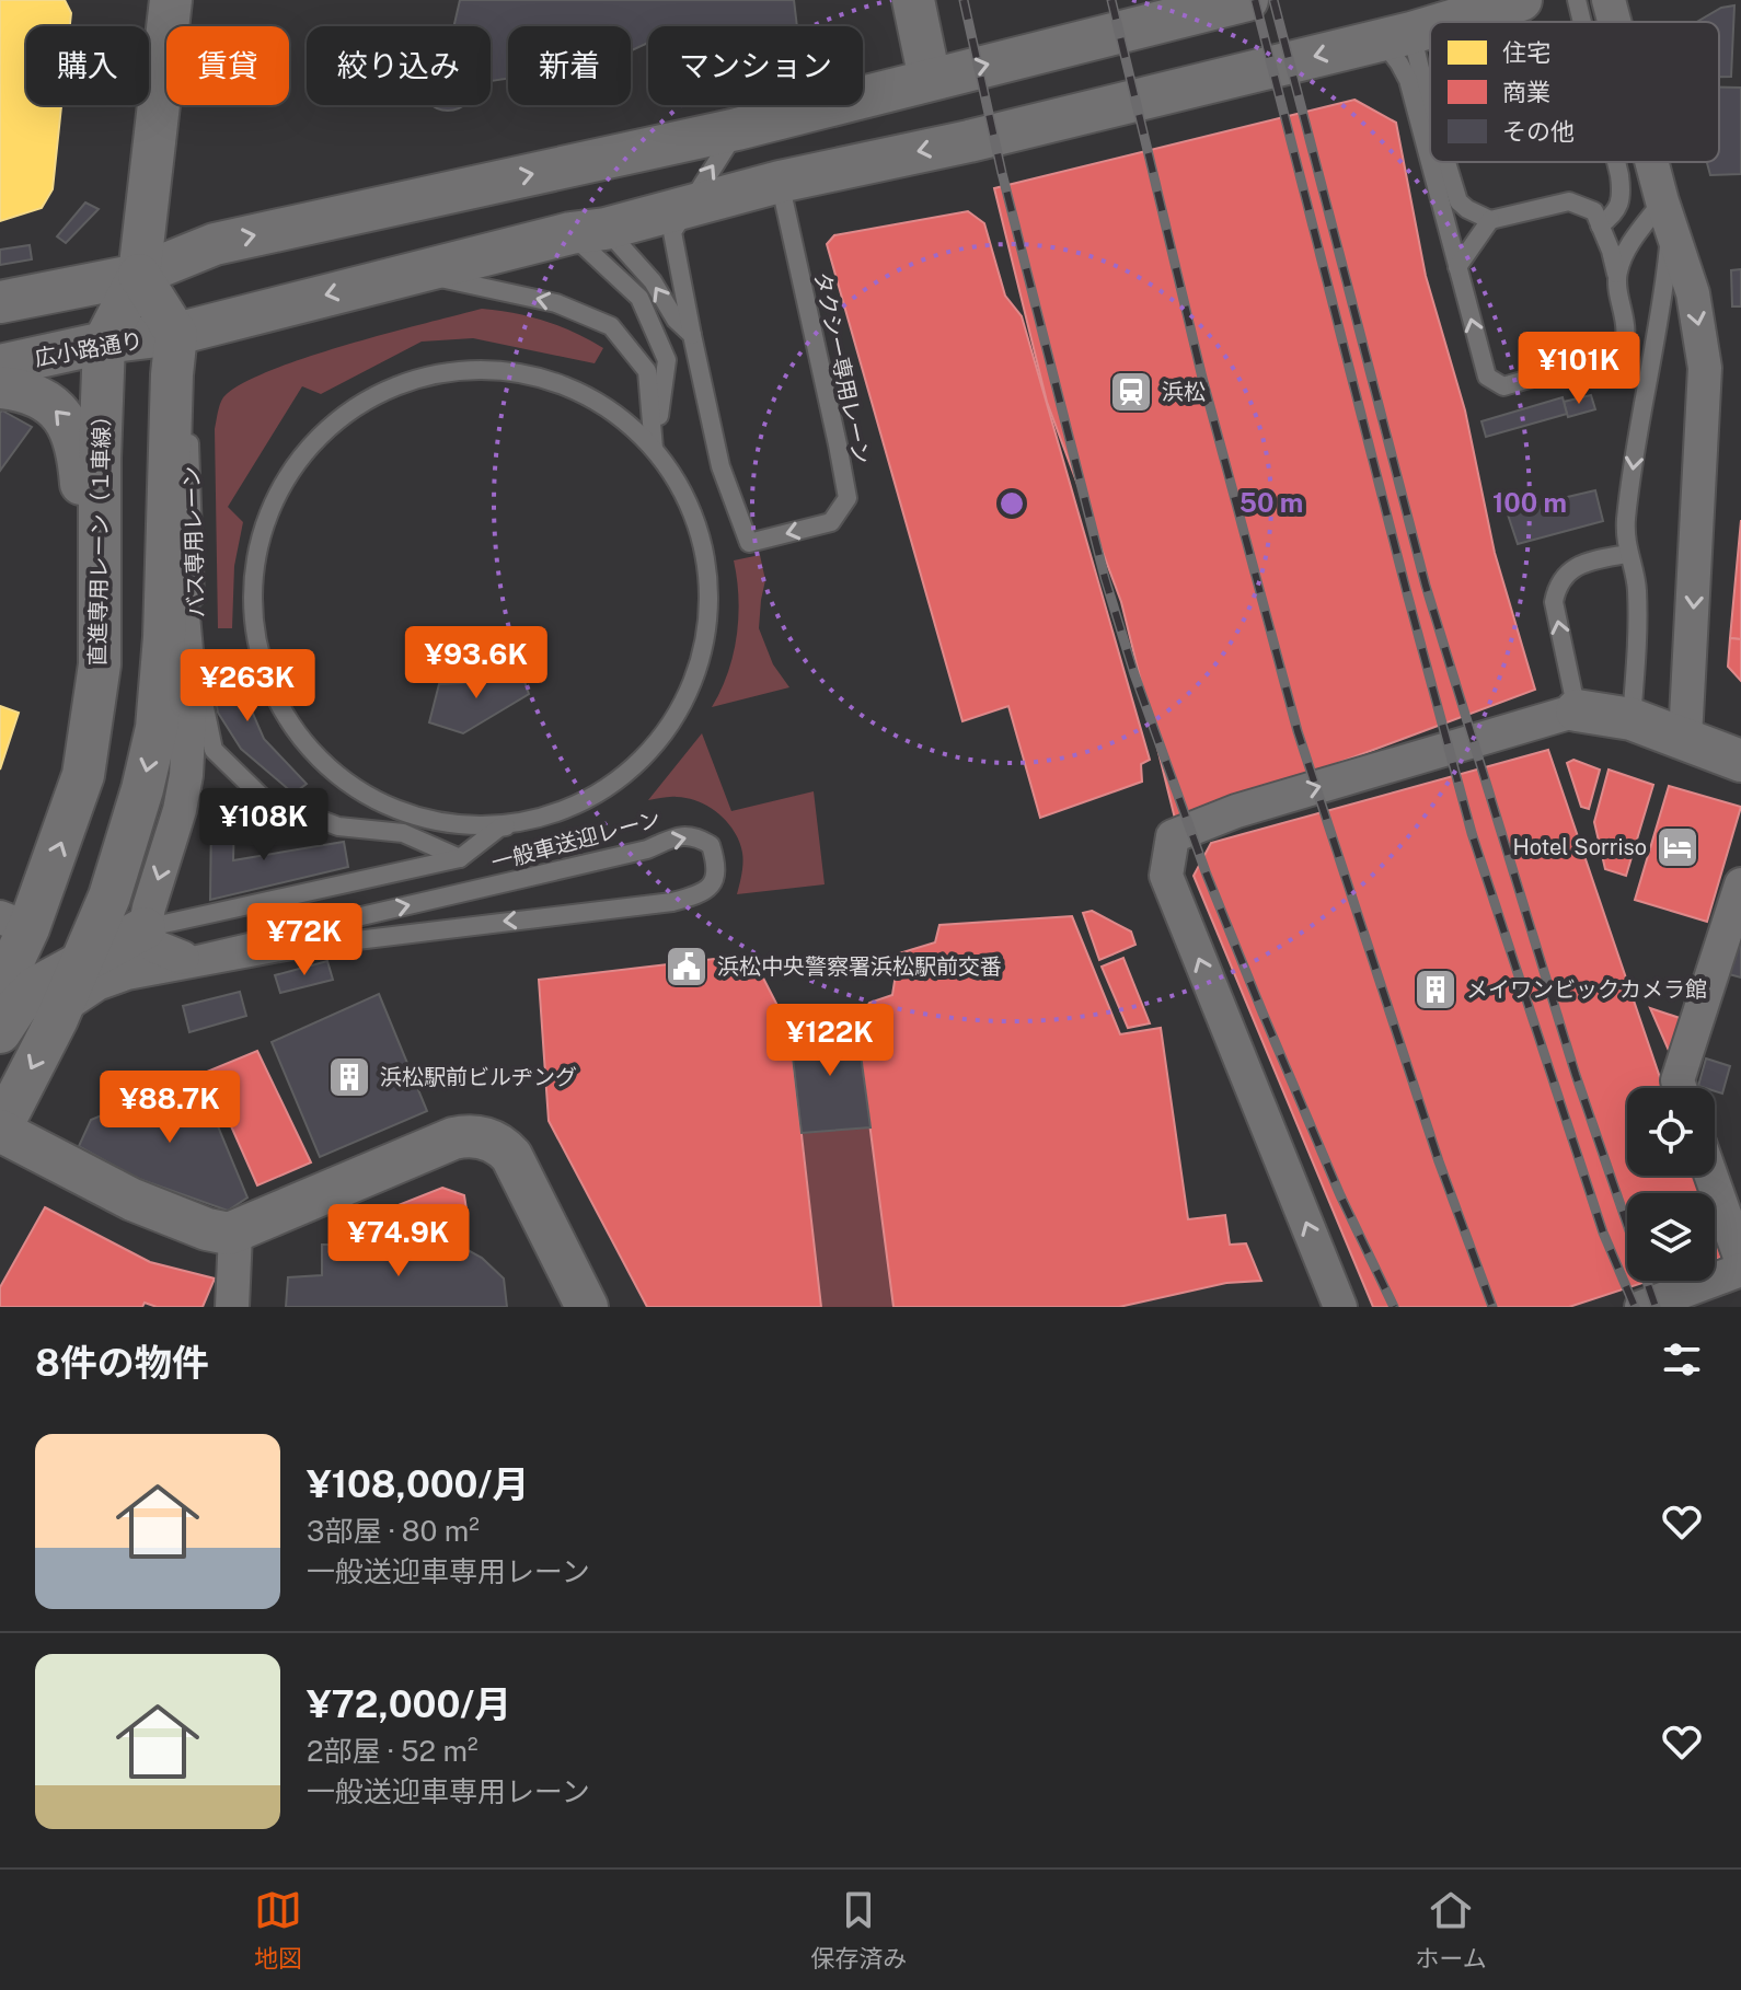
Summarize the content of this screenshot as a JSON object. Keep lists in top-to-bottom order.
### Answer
{
  "streets": {
    "street": ["広小路通り", "直進専用レーン（１車線）"],
    "lane": ["タクシー専用レーン", "バス専用レーン", "一般車送迎レーン"]
  },
  "crossings": [
    ["広小路通り", "タクシー専用レーン"],
    ["広小路通り", "直進専用レーン（１車線）"]
  ],
  "places": {
    "station": ["浜松"],
    "hotel": ["Hotel Sorriso"],
    "public building": ["浜松中央警察署浜松駅前交番"],
    "building": ["メイワンビックカメラ館", "浜松駅前ビルヂング"]
  },
  "legend": ["住宅", "商業", "その他"],
  "page": {
    "chip": [
      "購入",
      "賃貸",
      "絞り込み",
      "新着",
      "マンション"
    ],
    "price": [
      "¥101K",
      "¥93.6K",
      "¥263K",
      "¥108K",
      "¥72K",
      "¥122K",
      "¥88.7K",
      "¥74.9K"
    ],
    "heading": "8件の物件",
    "list": [
      {
        "name": "¥108,000/月",
        "note": "3部屋 · 80 m² · 一般送迎車専用レーン"
      },
      {
        "name": "¥72,000/月",
        "note": "2部屋 · 52 m² · 一般送迎車専用レーン"
      }
    ],
    "tabs": ["地図", "保存済み", "ホーム"]
  },
  "rings": ["50 m", "100 m"]
}
